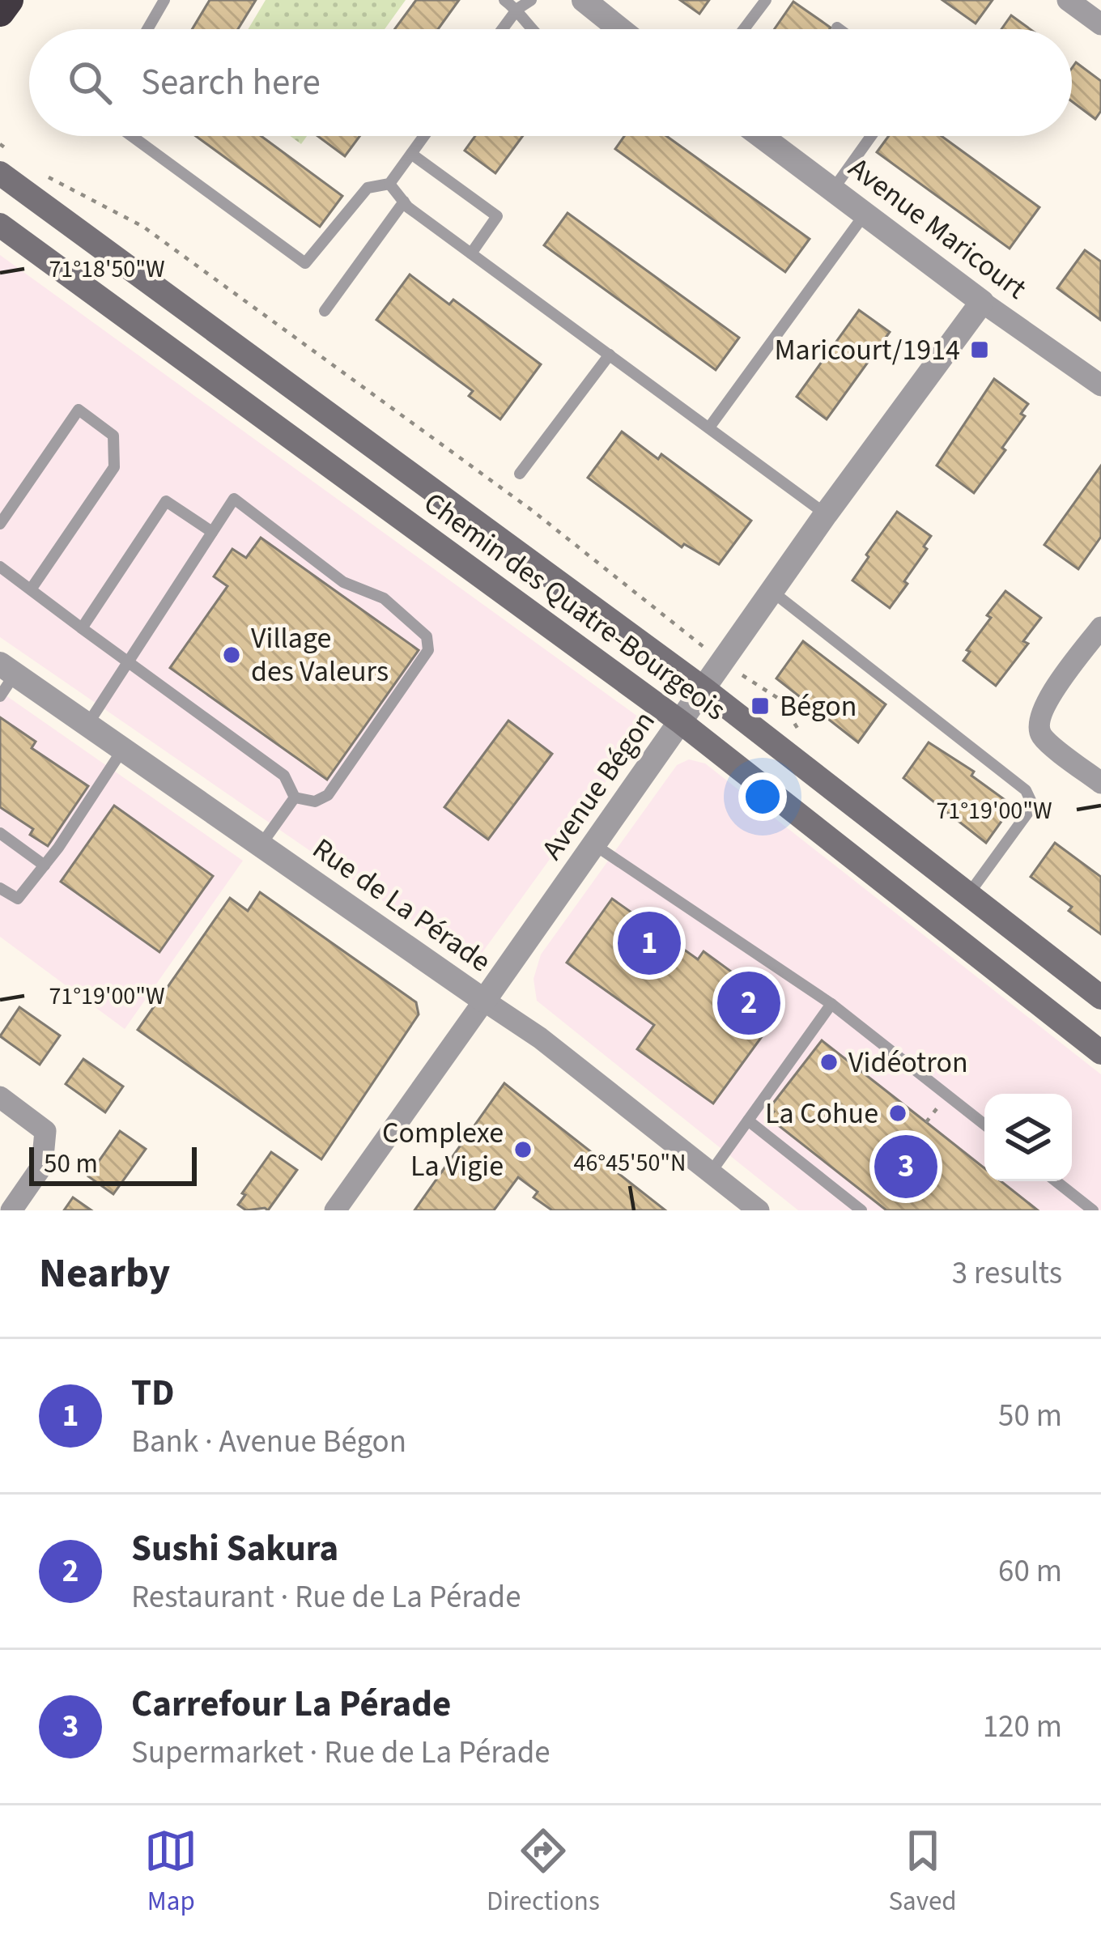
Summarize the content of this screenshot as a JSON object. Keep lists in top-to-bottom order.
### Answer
{
  "streets": {
    "main road": ["Chemin des Quatre-Bourgeois"],
    "street": ["Avenue Maricourt", "Avenue Bégon", "Rue de La Pérade"]
  },
  "crossings": [
    ["Avenue Maricourt", "Avenue Bégon"],
    ["Chemin des Quatre-Bourgeois", "Avenue Bégon"],
    ["Avenue Bégon", "Rue de La Pérade"]
  ],
  "places": {
    "transit": ["Maricourt/1914", "Bégon"],
    "other": [
      "Village des Valeurs",
      "Vidéotron",
      "La Cohue",
      "Complexe La Vigie"
    ]
  },
  "scale_bar": "50 m",
  "page": {
    "search": "Search here",
    "pins": ["1", "2", "3"],
    "scale": "50 m",
    "heading": ["Nearby", "3 results"],
    "list": [
      {
        "mark": "1",
        "name": "TD",
        "note": "Bank · Avenue Bégon",
        "value": "50 m"
      },
      {
        "mark": "2",
        "name": "Sushi Sakura",
        "note": "Restaurant · Rue de La Pérade",
        "value": "60 m"
      },
      {
        "mark": "3",
        "name": "Carrefour La Pérade",
        "note": "Supermarket · Rue de La Pérade",
        "value": "120 m"
      }
    ],
    "nav": ["Map", "Directions", "Saved"]
  },
  "coordinates": ["71°18'50\"W", "71°19'00\"W", "46°45'50\"N"]
}
